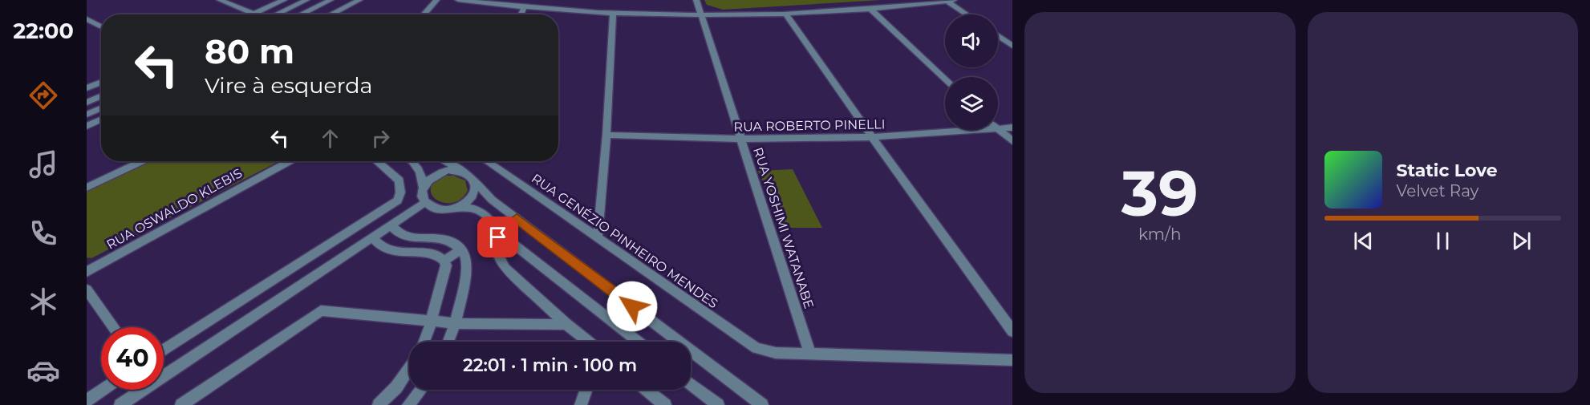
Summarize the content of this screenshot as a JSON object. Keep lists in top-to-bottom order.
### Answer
{
  "streets": {
    "street": [
      "RUA ROBERTO PINELLI",
      "RUA OSWALDO KLEBIS",
      "RUA YOSHIMI WATANABE",
      "RUA GENÉZIO PINHEIRO MENDES"
    ]
  },
  "crossings": [
    ["RUA ROBERTO PINELLI", "RUA YOSHIMI WATANABE"],
    ["RUA YOSHIMI WATANABE", "RUA GENÉZIO PINHEIRO MENDES"]
  ],
  "page": {
    "tabs": "22:00",
    "tile": ["39", "km/h"],
    "turn": ["80 m", "Vire à esquerda"],
    "song": ["Static Love", "Velvet Ray"],
    "limit": "40",
    "trip": "22:01 · 1 min · 100 m"
  }
}
